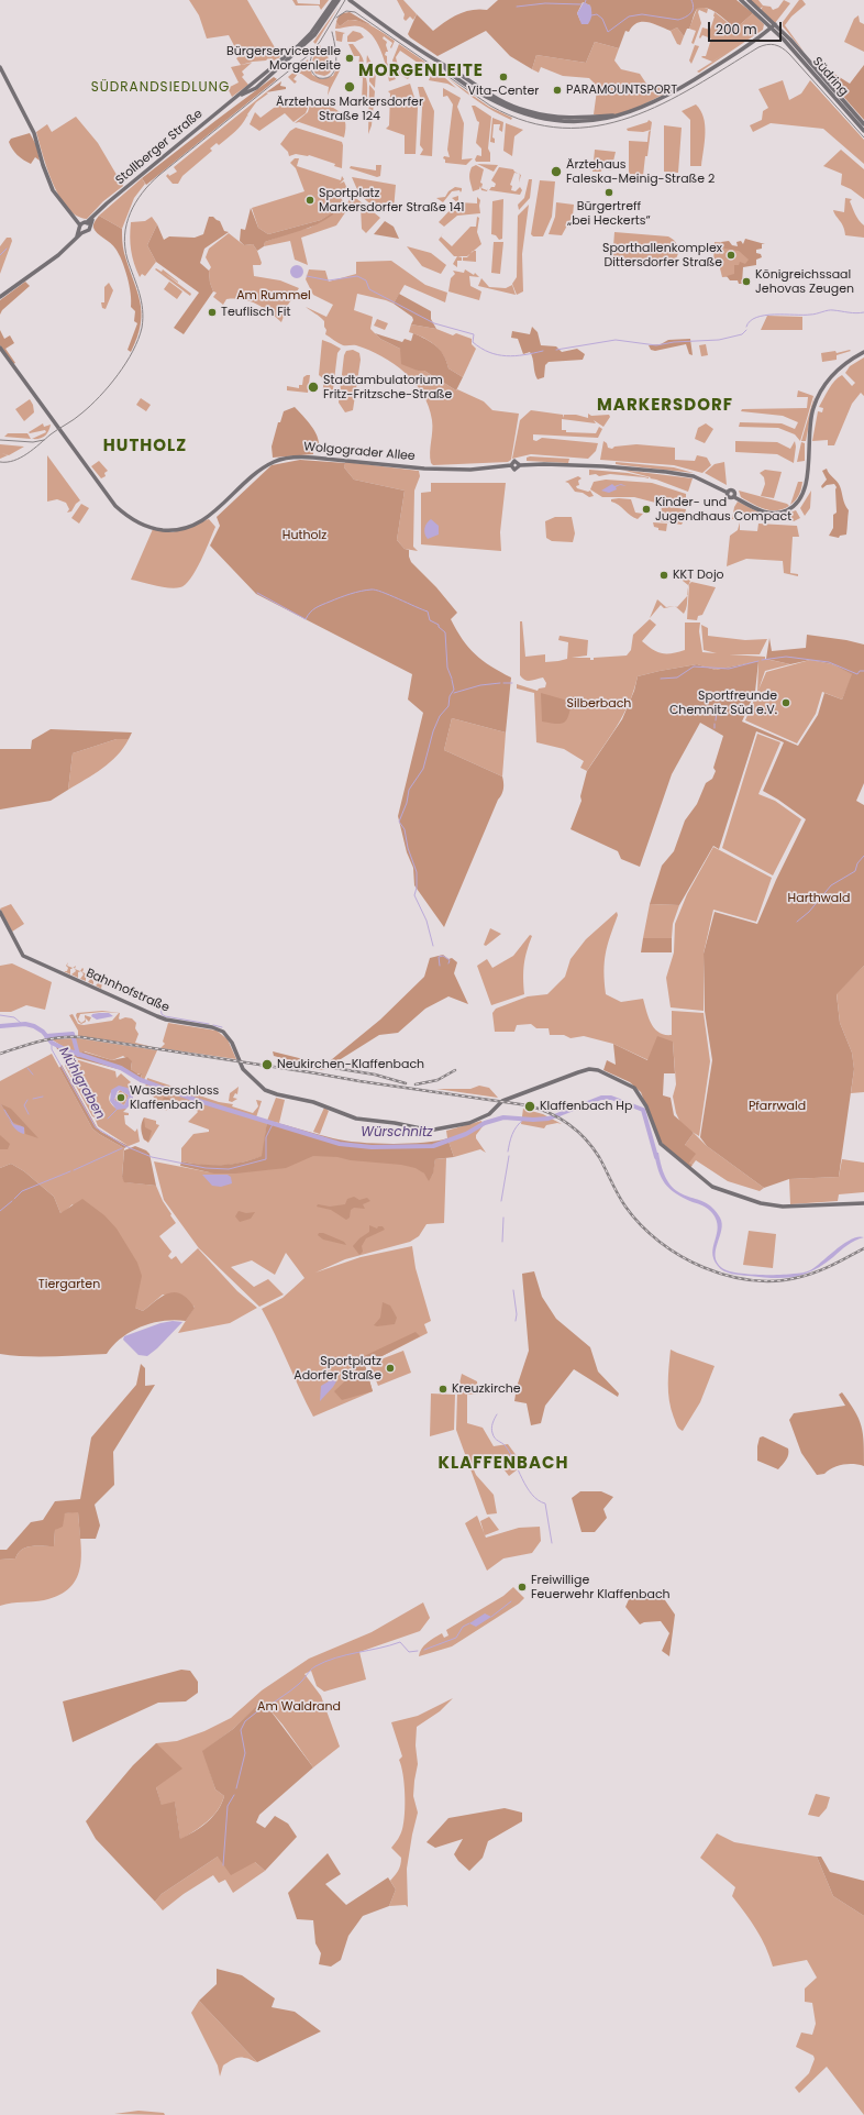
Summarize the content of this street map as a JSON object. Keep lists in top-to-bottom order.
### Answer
{
  "streets": {
    "main road": [
      "Südring",
      "Stollberger Straße",
      "Wolgograder Allee",
      "Bahnhofstraße"
    ]
  },
  "districts": [
    "MORGENLEITE",
    "SÜDRANDSIEDLUNG",
    "MARKERSDORF",
    "HUTHOLZ",
    "KLAFFENBACH"
  ],
  "water": ["Mühlgraben", "Würschnitz"],
  "parks": [
    "Am Rummel",
    "Hutholz",
    "Silberbach",
    "Harthwald",
    "Pfarrwald",
    "Tiergarten",
    "Am Waldrand"
  ],
  "places": [
    "Bürgerservicestelle Morgenleite",
    "Vita-Center",
    "Ärztehaus Markersdorfer Straße 124",
    "PARAMOUNTSPORT",
    "Ärztehaus Faleska-Meinig-Straße 2",
    "Bürgertreff „bei Heckerts“",
    "Sportplatz Markersdorfer Straße 141",
    "Sporthallenkomplex Dittersdorfer Straße",
    "Königreichssaal Jehovas Zeugen",
    "Teuflisch Fit",
    "Stadtambulatorium Fritz-Fritzsche-Straße",
    "Kinder- und Jugendhaus Compact",
    "KKT Dojo",
    "Sportfreunde Chemnitz Süd e.V.",
    "Neukirchen-Klaffenbach",
    "Wasserschloss Klaffenbach",
    "Klaffenbach Hp",
    "Sportplatz Adorfer Straße",
    "Kreuzkirche",
    "Freiwillige Feuerwehr Klaffenbach"
  ],
  "scale_bar": "200 m"
}
